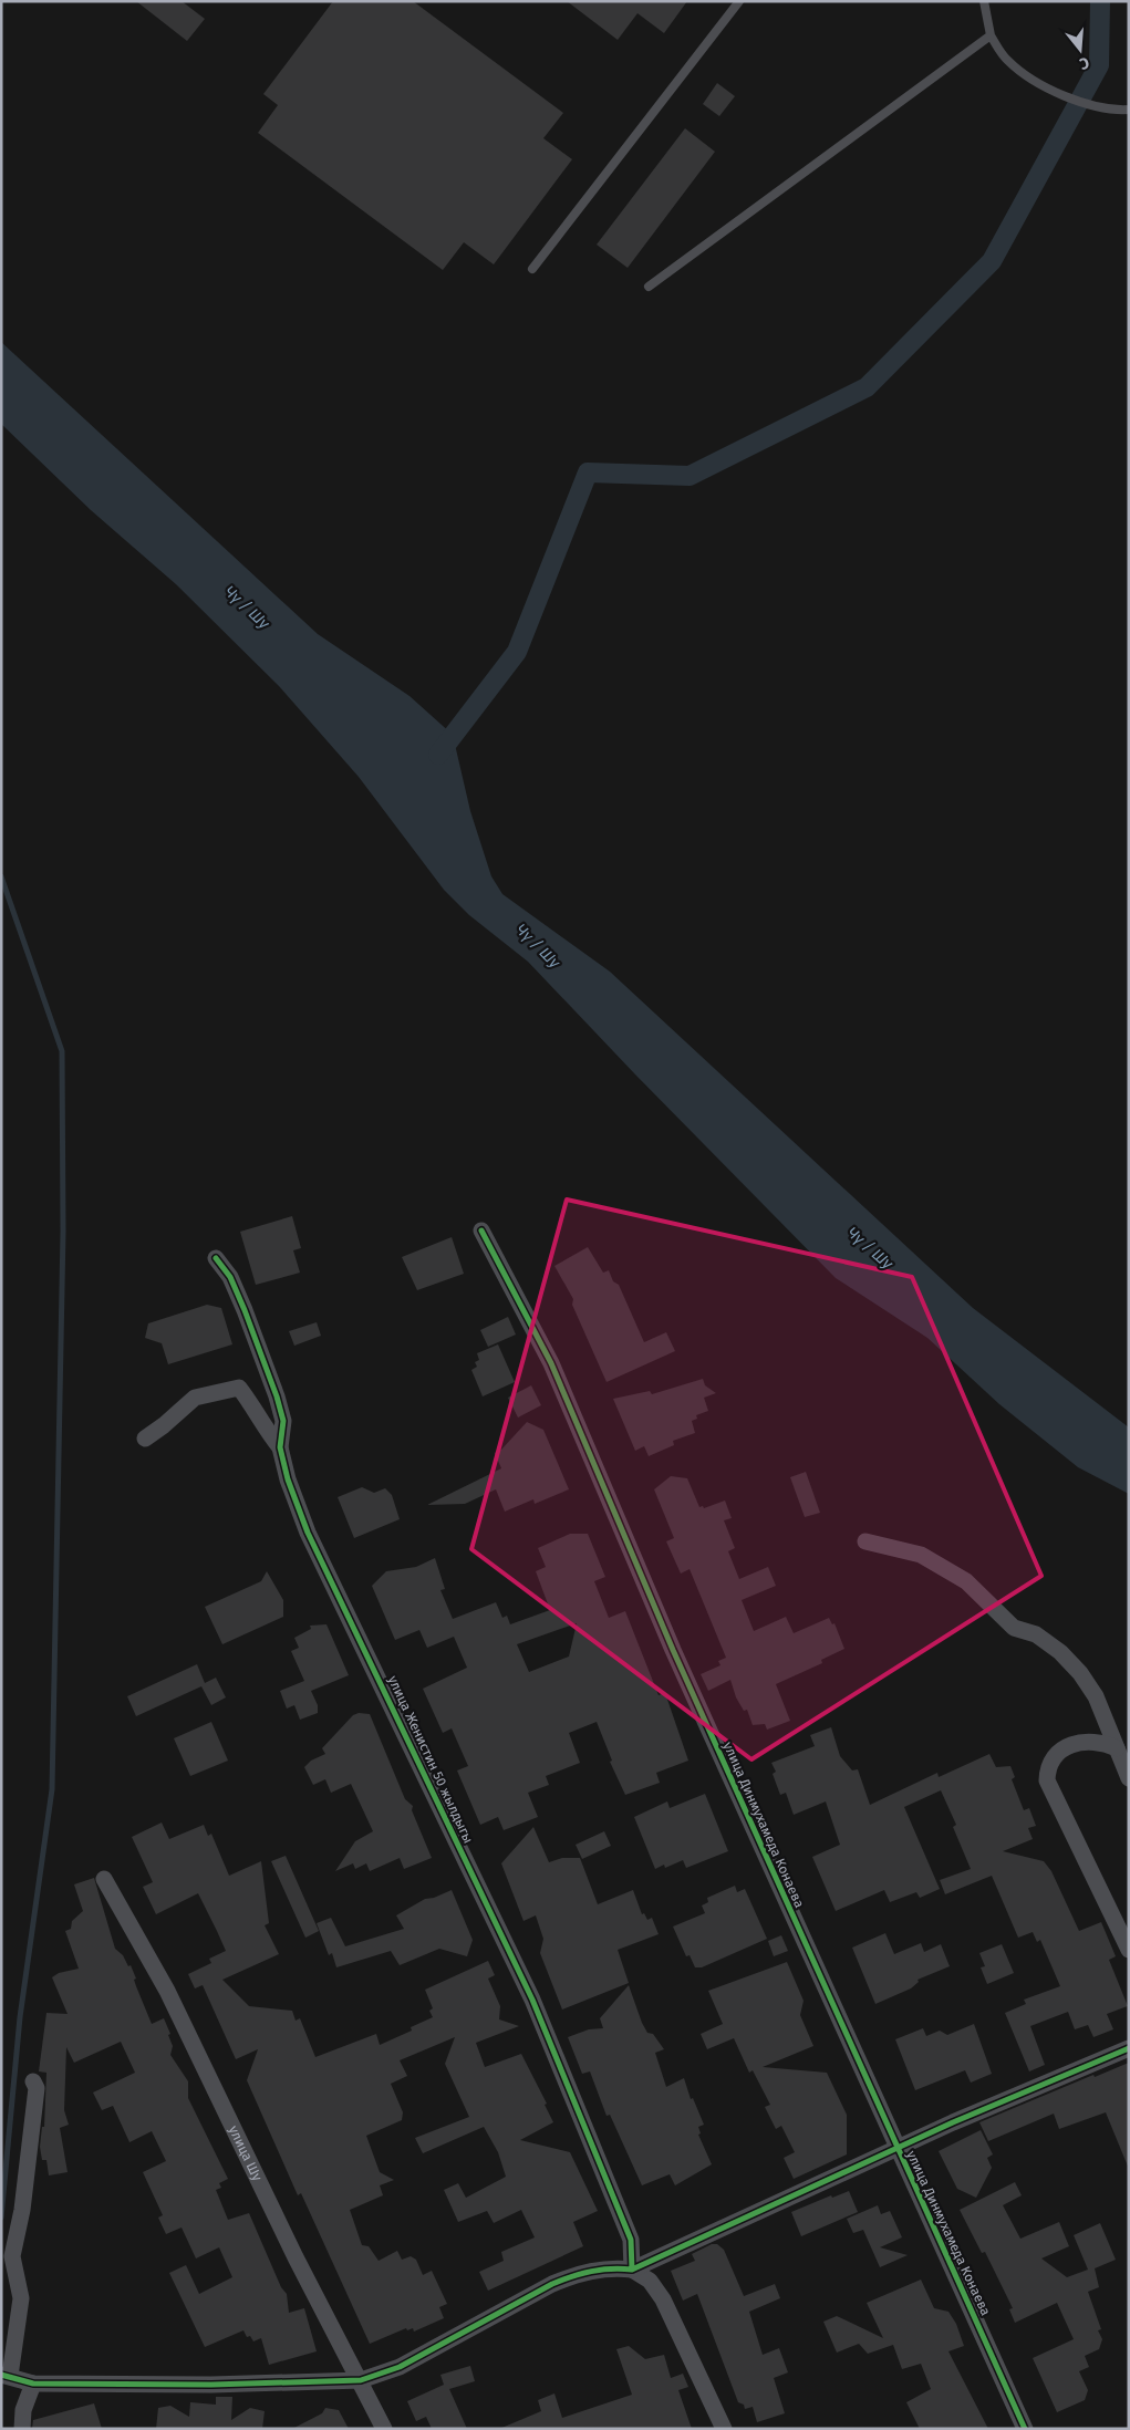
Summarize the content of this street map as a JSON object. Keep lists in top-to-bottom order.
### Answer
{
  "streets": {
    "street": ["улица Женистин 50 жылдыгы", "улица Динмухамеда Конаева", "улица Шу"]
  },
  "water": ["Чү / Шу"],
  "north": "bottom"
}
